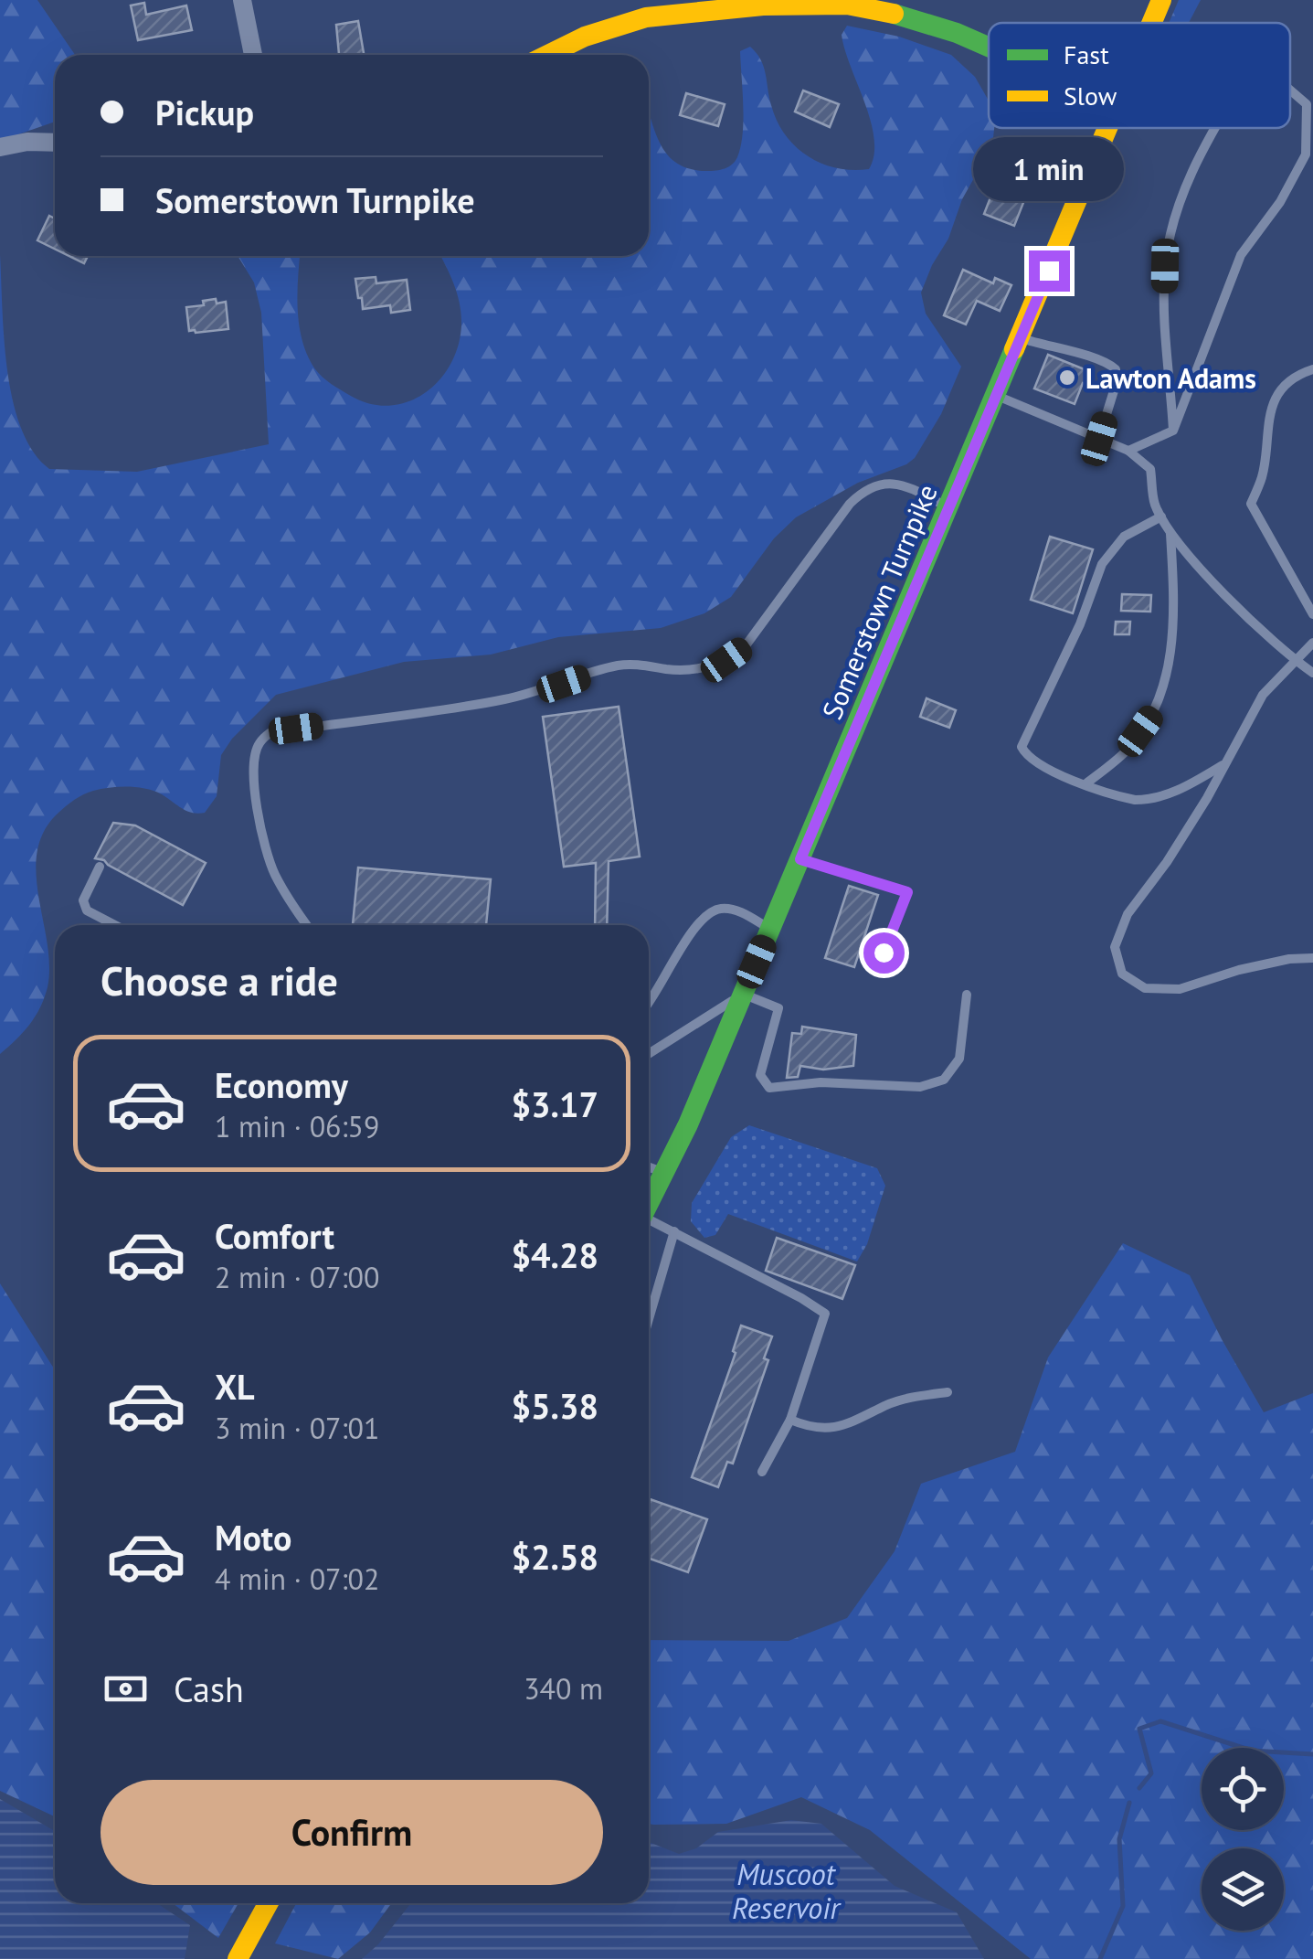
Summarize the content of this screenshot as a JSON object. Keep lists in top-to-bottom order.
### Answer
{
  "streets": {
    "main road": ["Somerstown Turnpike"]
  },
  "water": ["Muscoot Reservoir"],
  "places": ["Lawton Adams"],
  "legend": ["Fast", "Slow"],
  "page": {
    "banner": ["Pickup", "Somerstown Turnpike"],
    "bubble": "1 min",
    "heading": "Choose a ride",
    "list": [
      {
        "name": "Economy",
        "note": "1 min · 06:59",
        "value": "$3.17"
      },
      {
        "name": "Comfort",
        "note": "2 min · 07:00",
        "value": "$4.28"
      },
      {
        "name": "XL",
        "note": "3 min · 07:01",
        "value": "$5.38"
      },
      {
        "name": "Moto",
        "note": "4 min · 07:02",
        "value": "$2.58"
      }
    ],
    "pay": ["Cash", "340 m"],
    "buttons": "Confirm"
  }
}
